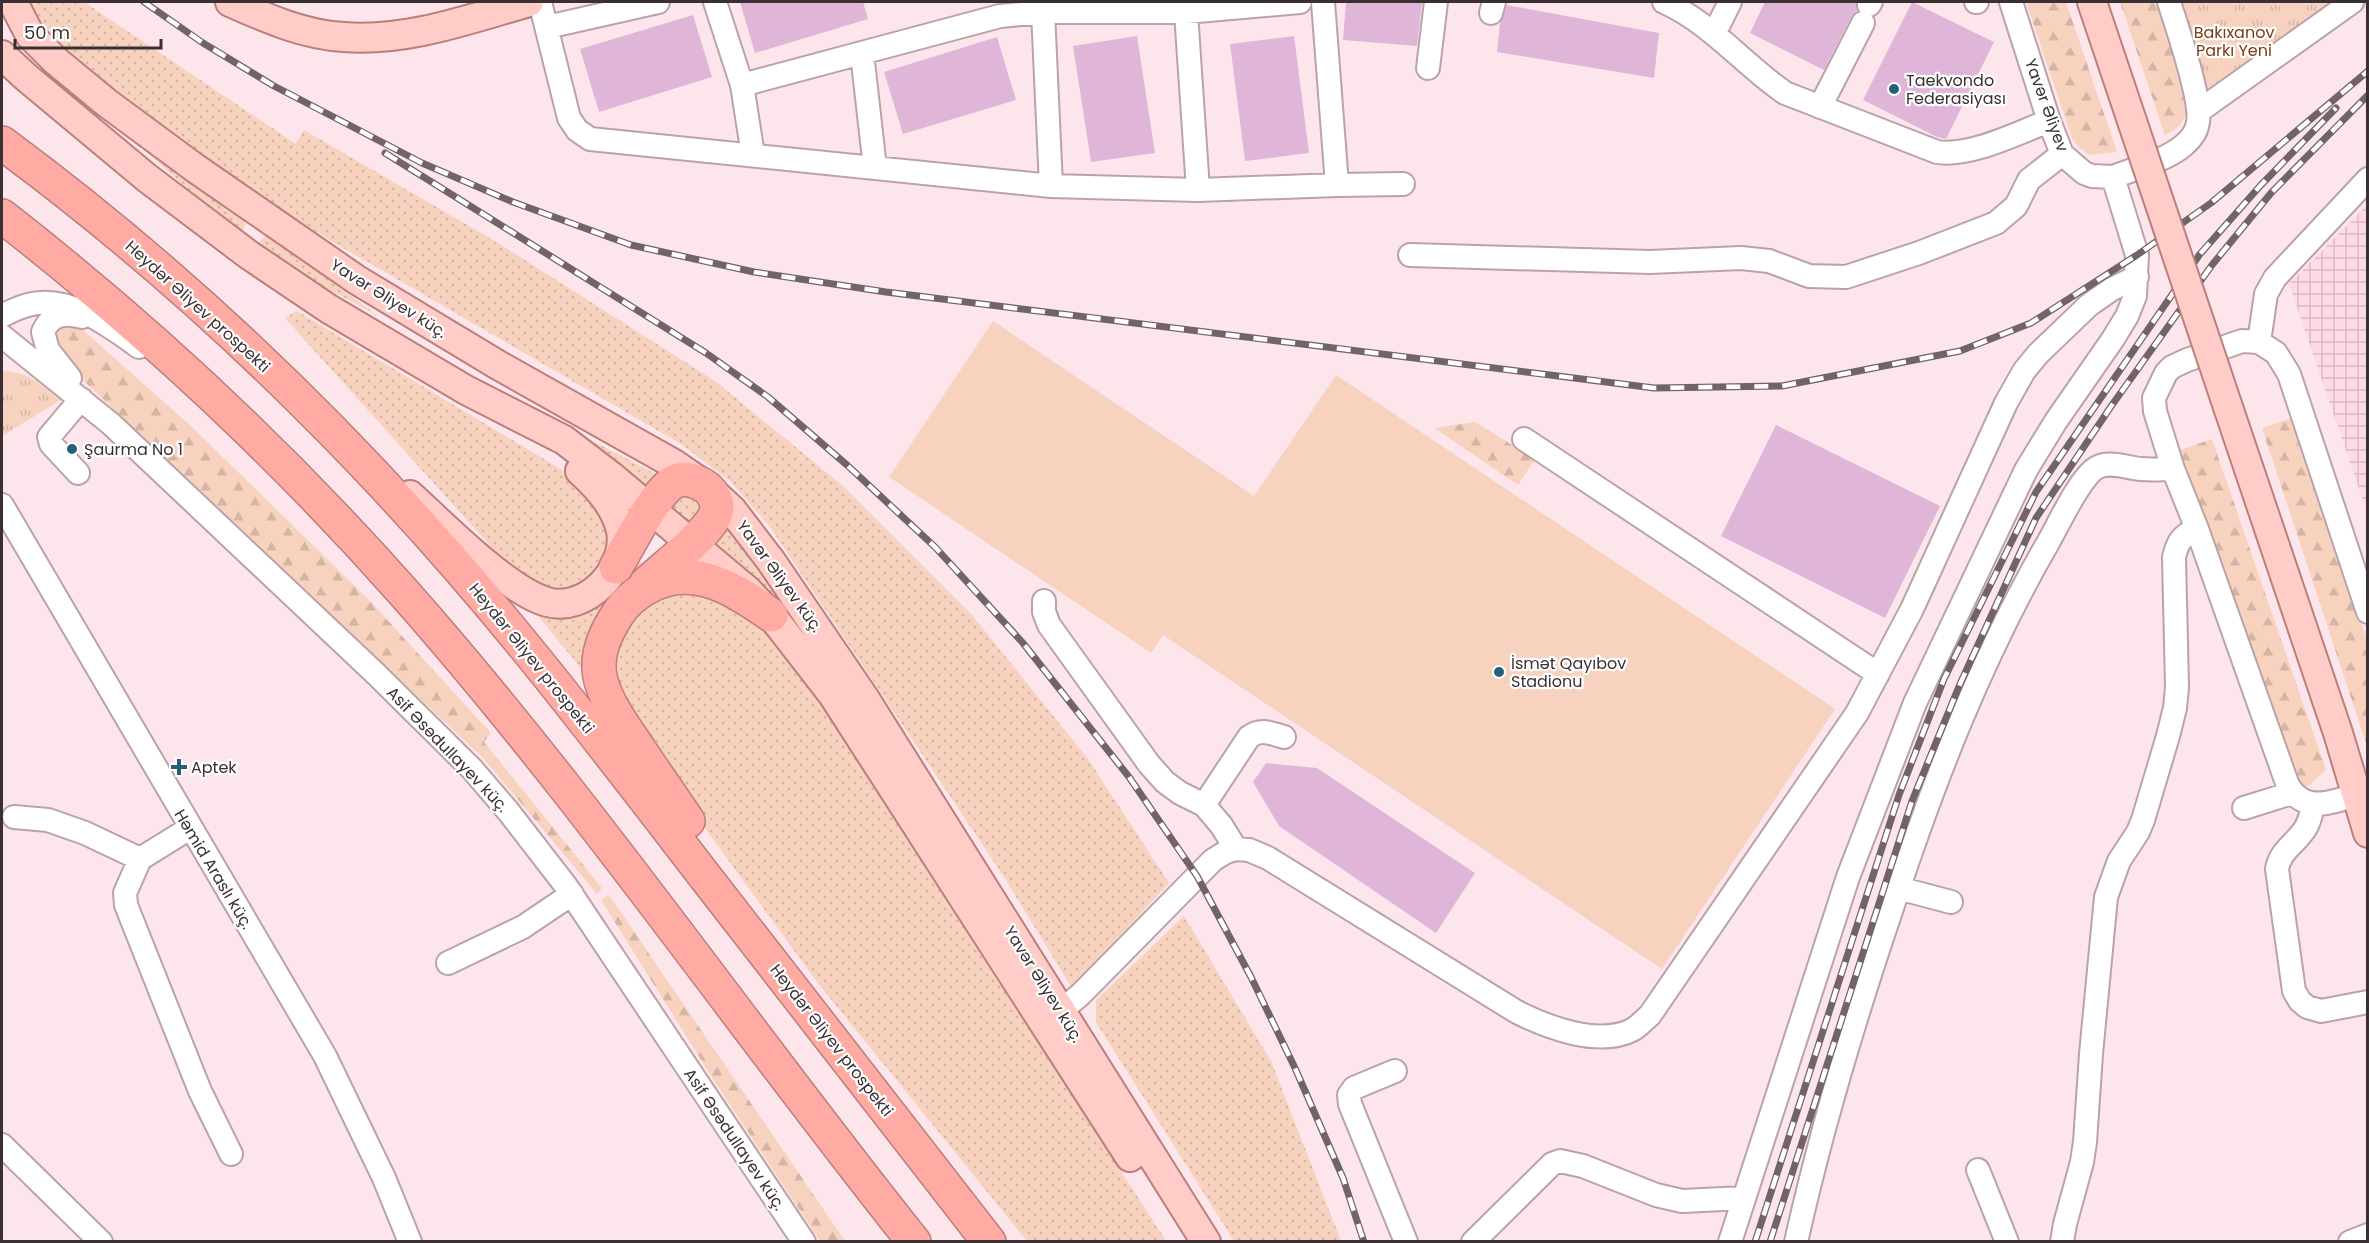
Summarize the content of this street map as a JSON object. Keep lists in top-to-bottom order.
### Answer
{
  "streets": {
    "highway": ["Heydər Əliyev prospekti"],
    "main road": ["Yavər Əliyev küç."],
    "street": ["Yavər Əliyev", "Asif Əsədullayev küç.", "Həmid Araslı küç."]
  },
  "parks": ["Bakıxanov Parkı Yeni"],
  "places": {
    "other": ["Taekvondo Federasiyası", "Şaurma No 1", "İsmət Qayıbov Stadionu"],
    "health": ["Aptek"]
  },
  "scale_bar": "50 m"
}
